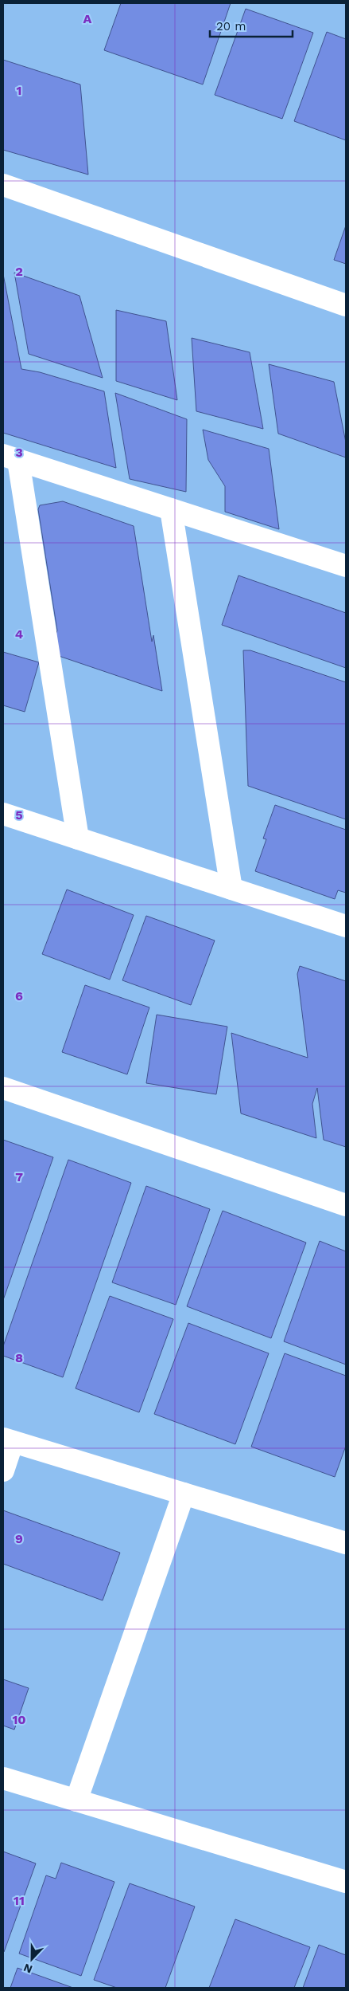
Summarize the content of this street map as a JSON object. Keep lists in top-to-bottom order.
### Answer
{
  "scale_bar": "20 m",
  "north": "bottom",
  "grid": {
    "columns": ["A"],
    "rows": [
      "1",
      "2",
      "3",
      "4",
      "5",
      "6",
      "7",
      "8",
      "9",
      "10",
      "11"
    ]
  }
}
